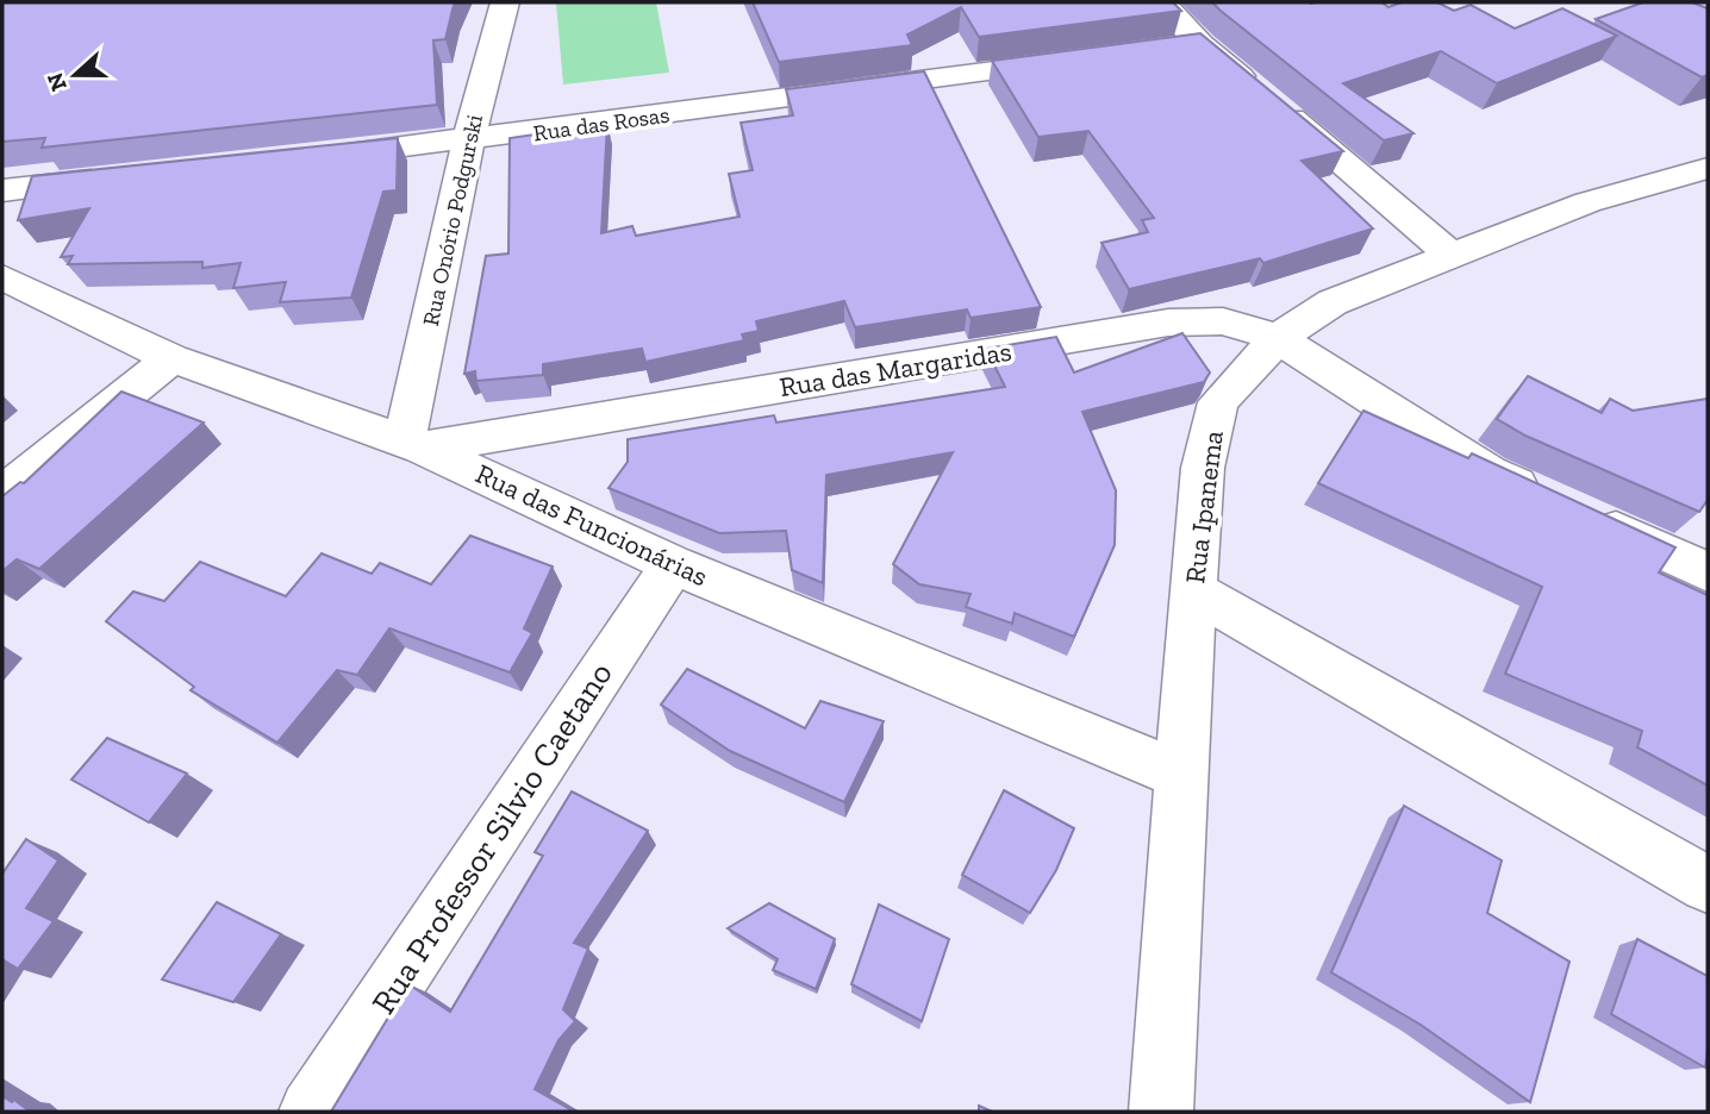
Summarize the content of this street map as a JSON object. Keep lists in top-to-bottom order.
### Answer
{
  "streets": {
    "street": [
      "Rua das Rosas",
      "Rua Onório Podgurski",
      "Rua das Margaridas",
      "Rua Ipanema",
      "Rua das Funcionárias",
      "Rua Professor Silvio Caetano"
    ]
  },
  "crossings": [
    ["Rua das Rosas", "Rua Onório Podgurski"],
    ["Rua Onório Podgurski", "Rua das Margaridas"],
    ["Rua Onório Podgurski", "Rua das Funcionárias"],
    ["Rua das Margaridas", "Rua Ipanema"],
    ["Rua das Margaridas", "Rua das Funcionárias"],
    ["Rua Ipanema", "Rua das Funcionárias"],
    ["Rua das Funcionárias", "Rua Professor Silvio Caetano"]
  ],
  "north": "left"
}
